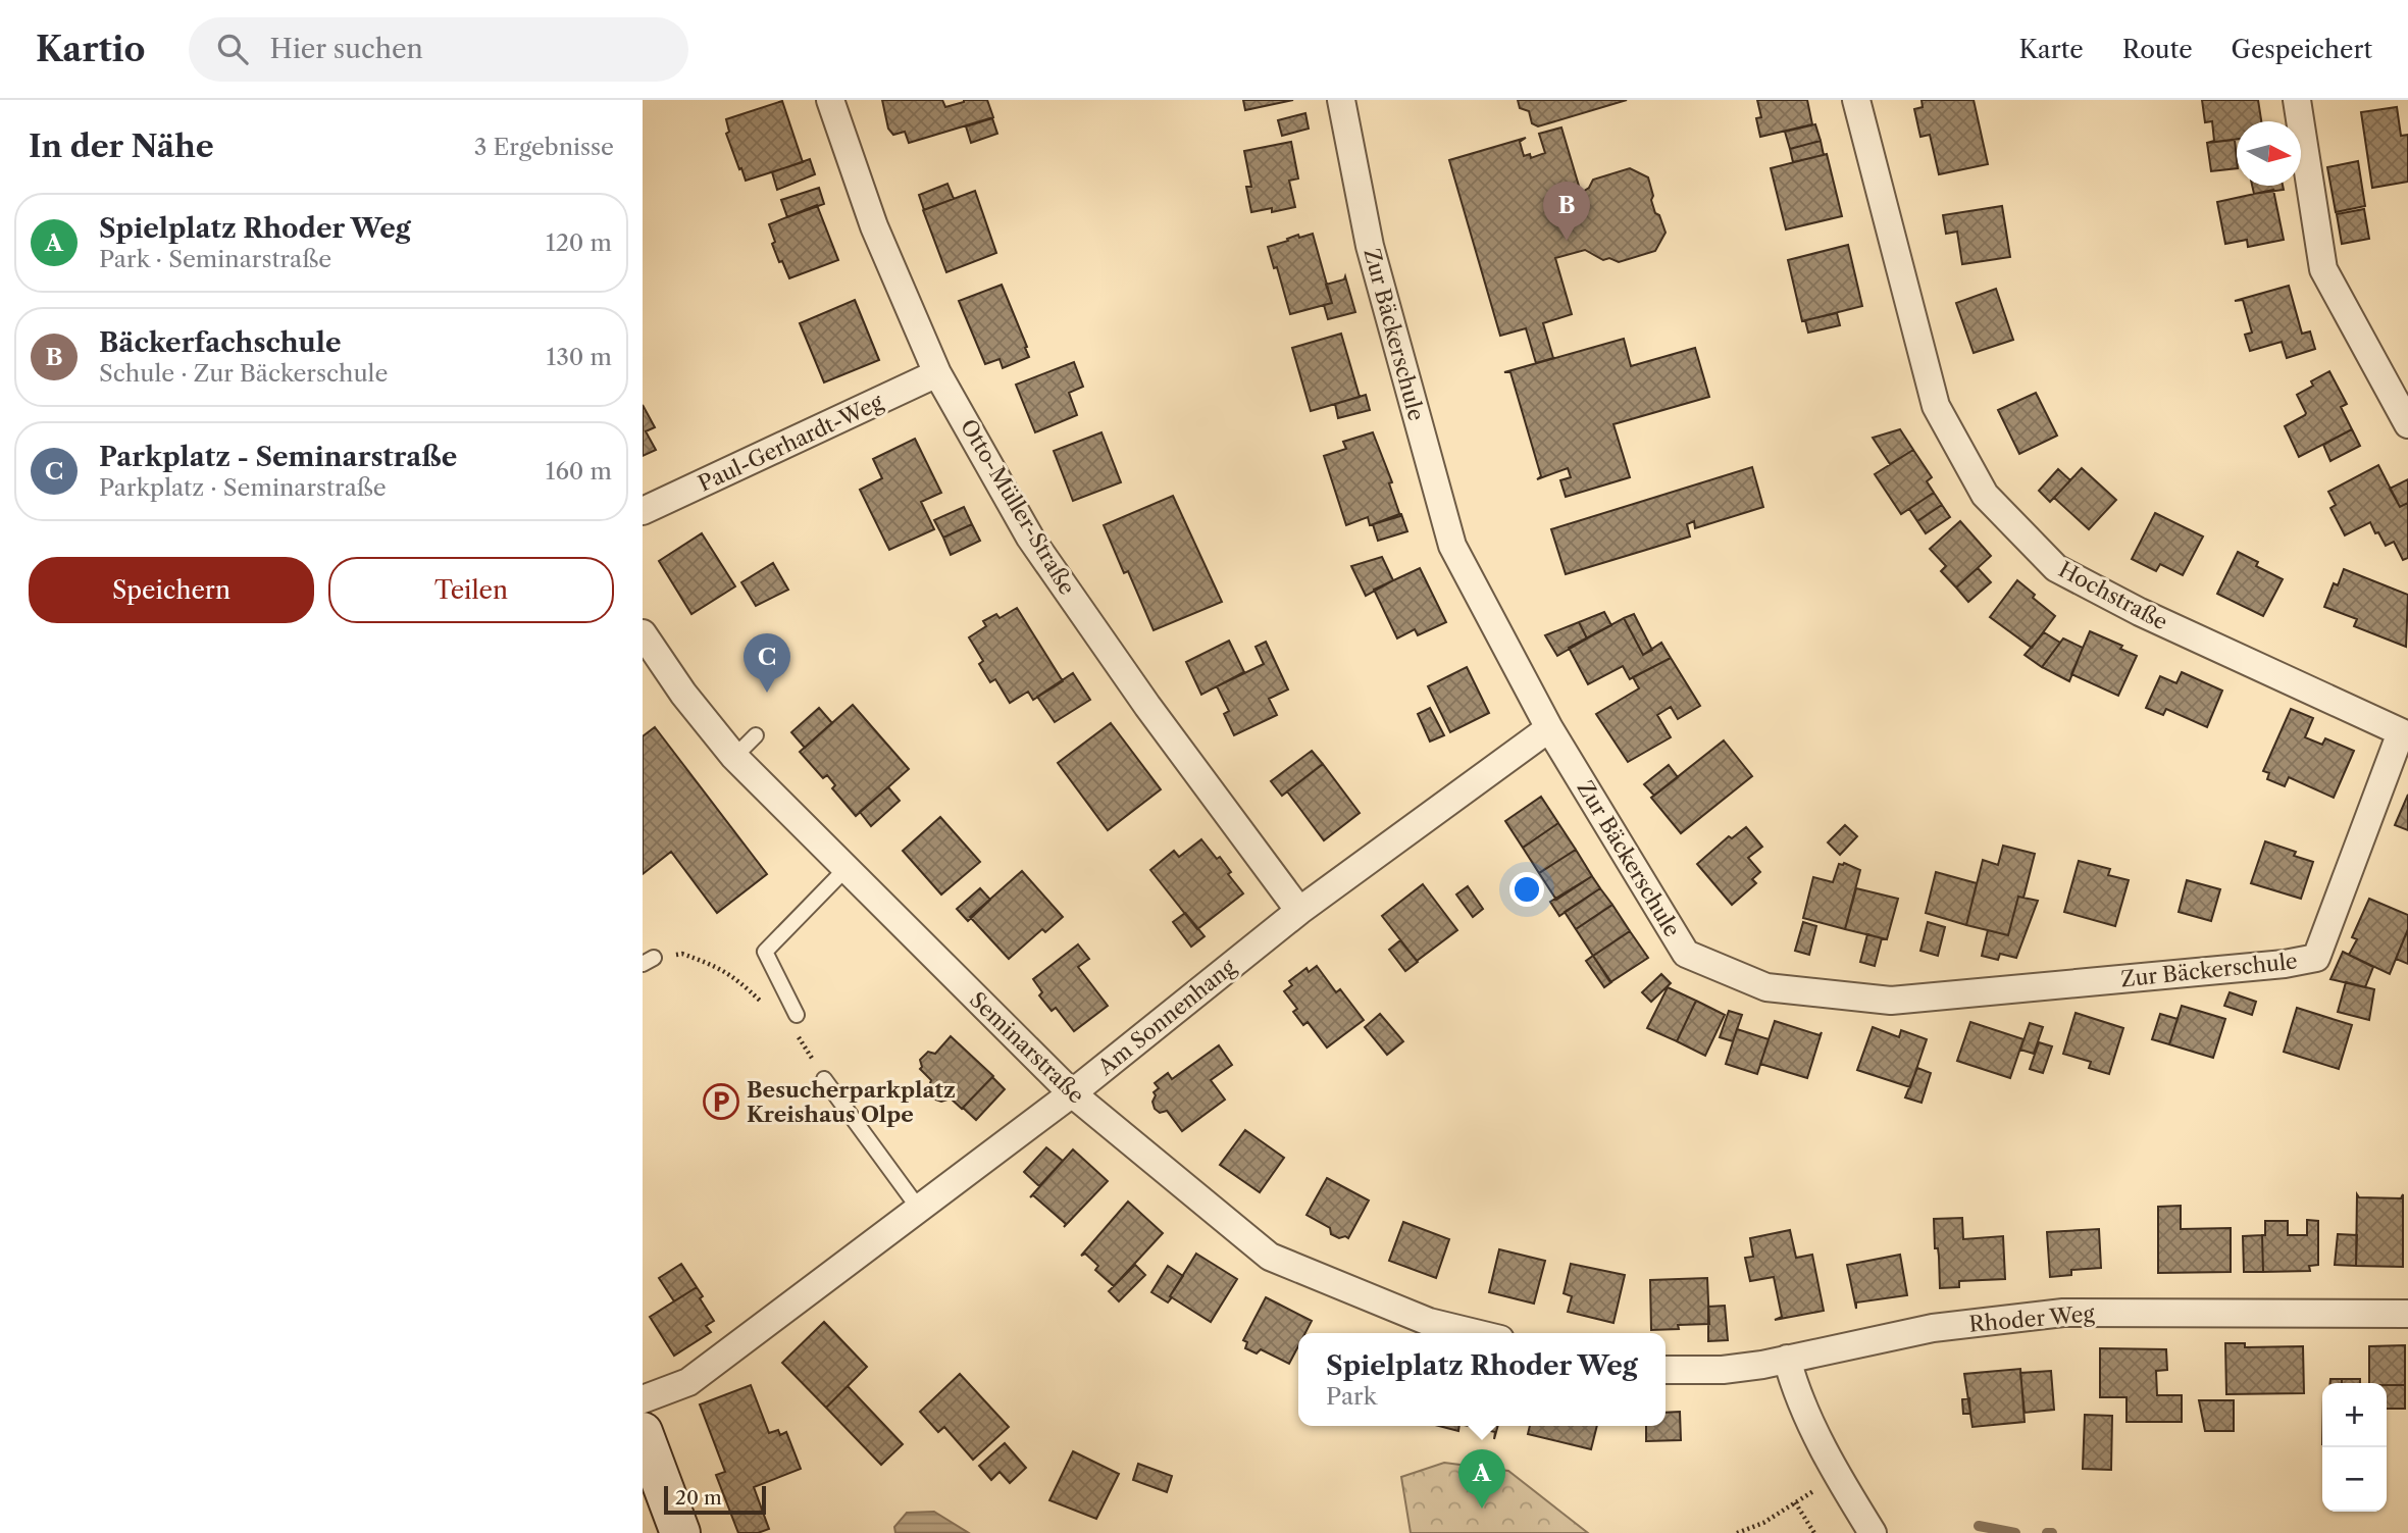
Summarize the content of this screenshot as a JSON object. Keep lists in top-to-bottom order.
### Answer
{
  "streets": {
    "street": [
      "Zur Bäckerschule",
      "Paul-Gerhardt-Weg",
      "Otto-Müller-Straße",
      "Hochstraße",
      "Am Sonnenhang",
      "Seminarstraße",
      "Rhoder Weg"
    ]
  },
  "crossings": [
    ["Zur Bäckerschule", "Hochstraße"],
    ["Zur Bäckerschule", "Am Sonnenhang"],
    ["Paul-Gerhardt-Weg", "Otto-Müller-Straße"],
    ["Otto-Müller-Straße", "Am Sonnenhang"],
    ["Am Sonnenhang", "Seminarstraße"]
  ],
  "places": {
    "parking": ["Besucherparkplatz Kreishaus Olpe"]
  },
  "scale_bar": "20 m",
  "north": "right",
  "page": {
    "header": "Kartio",
    "search": "Hier suchen",
    "nav": ["Karte", "Route", "Gespeichert"],
    "heading": ["In der Nähe", "3 Ergebnisse"],
    "pins": ["B", "C", "A"],
    "list": [
      {
        "mark": "A",
        "name": "Spielplatz Rhoder Weg",
        "note": "Park · Seminarstraße",
        "value": "120 m"
      },
      {
        "mark": "B",
        "name": "Bäckerfachschule",
        "note": "Schule · Zur Bäckerschule",
        "value": "130 m"
      },
      {
        "mark": "C",
        "name": "Parkplatz - Seminarstraße",
        "note": "Parkplatz · Seminarstraße",
        "value": "160 m"
      }
    ],
    "buttons": ["Speichern", "Teilen"],
    "popup": ["Spielplatz Rhoder Weg", "Park"],
    "map_buttons": ["+", "−"],
    "scale": "20 m"
  }
}
